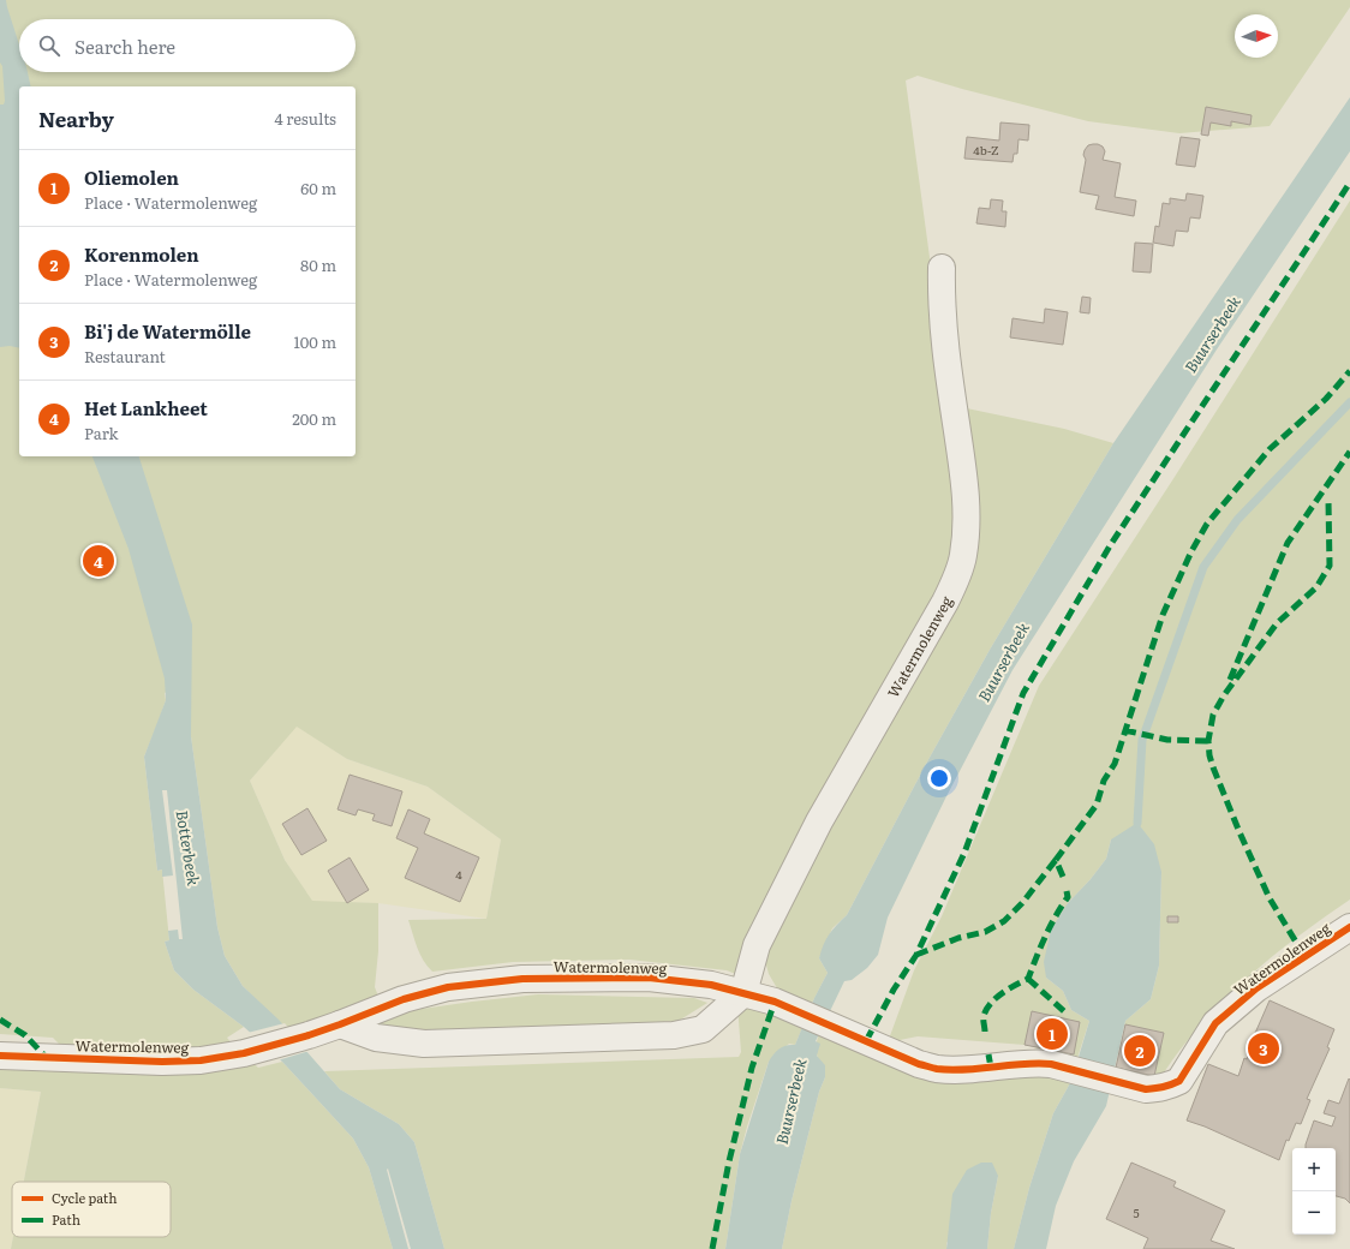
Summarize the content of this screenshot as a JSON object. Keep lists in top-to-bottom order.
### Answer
{
  "streets": {
    "street": ["Watermolenweg"]
  },
  "water": ["Buurserbeek", "Botterbeek"],
  "house_numbers": ["4b-Z", "4", "5"],
  "legend": ["Cycle path", "Path"],
  "north": "right",
  "page": {
    "search": "Search here",
    "heading": ["Nearby", "4 results"],
    "list": [
      {
        "mark": "1",
        "name": "Oliemolen",
        "note": "Place · Watermolenweg",
        "value": "60 m"
      },
      {
        "mark": "2",
        "name": "Korenmolen",
        "note": "Place · Watermolenweg",
        "value": "80 m"
      },
      {
        "mark": "3",
        "name": "Bi'j de Watermölle",
        "note": "Restaurant",
        "value": "100 m"
      },
      {
        "mark": "4",
        "name": "Het Lankheet",
        "note": "Park",
        "value": "200 m"
      }
    ],
    "pins": [
      "4",
      "1",
      "3",
      "2"
    ],
    "map_buttons": ["+", "−"]
  }
}
